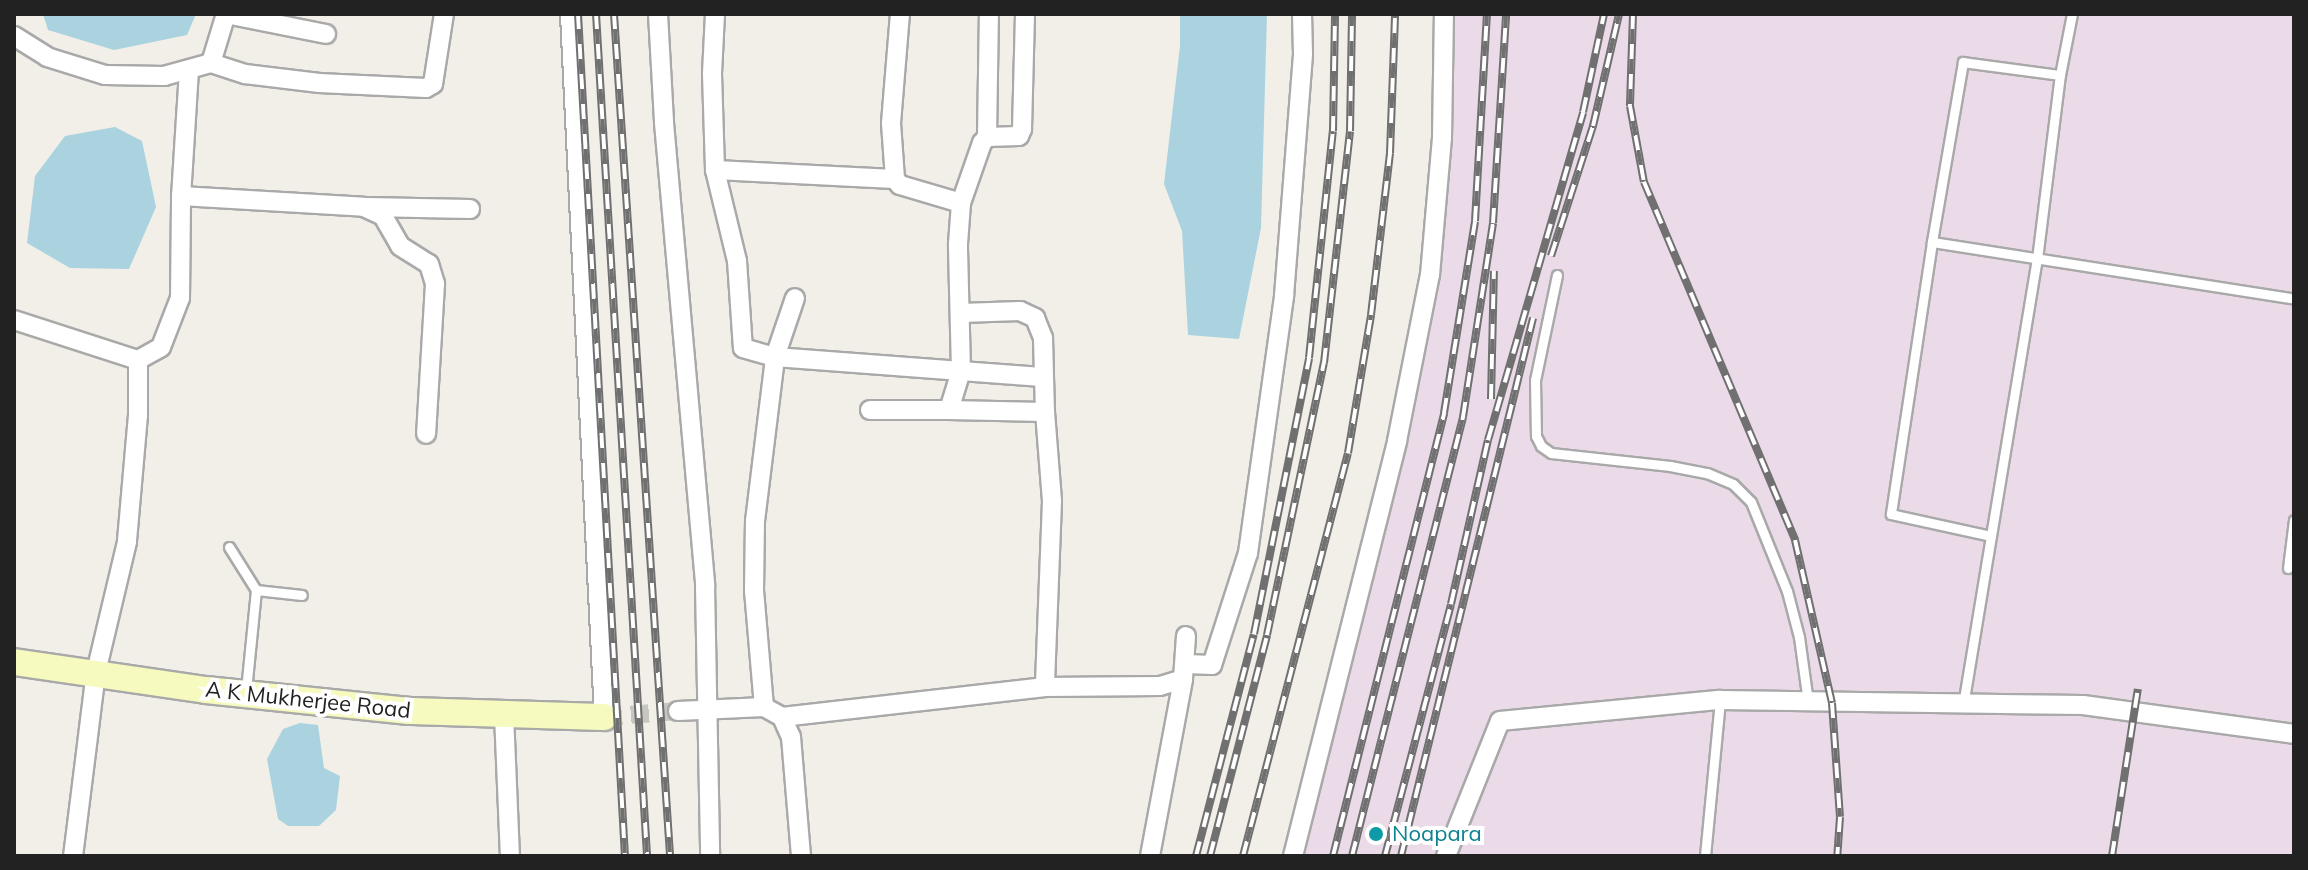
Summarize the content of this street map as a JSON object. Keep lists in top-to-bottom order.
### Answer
{
  "streets": {
    "street": ["A K Mukherjee Road"]
  },
  "places": ["Noapara"]
}
